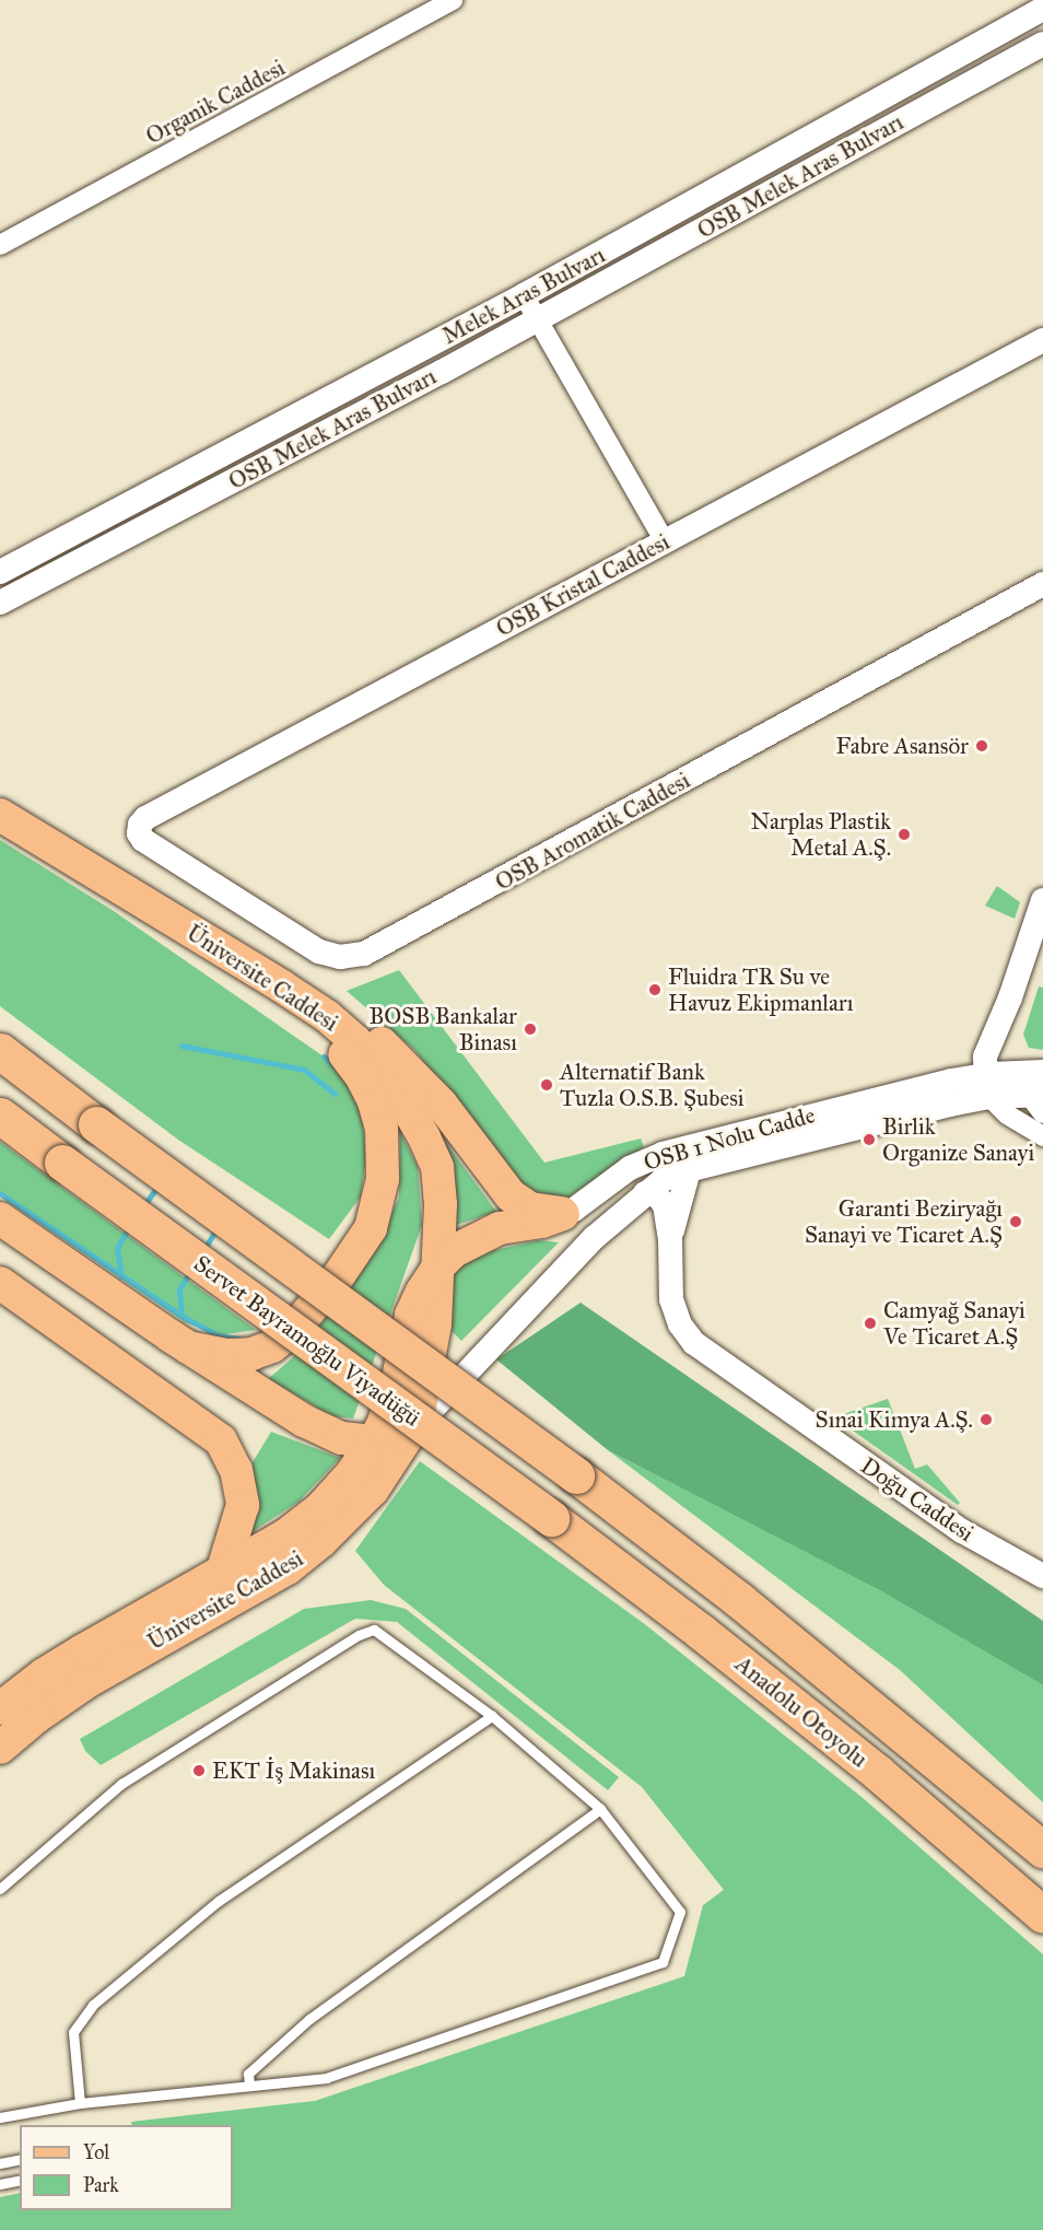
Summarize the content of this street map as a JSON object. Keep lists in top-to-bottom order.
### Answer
{
  "streets": {
    "highway": ["Servet Bayramoğlu Viyadüğü", "Anadolu Otoyolu"],
    "main road": ["Üniversite Caddesi", "OSB 1 Nolu Cadde"],
    "street": [
      "Organik Caddesi",
      "OSB Melek Aras Bulvarı",
      "Melek Aras Bulvarı",
      "OSB Kristal Caddesi",
      "OSB Aromatik Caddesi",
      "Doğu Caddesi"
    ]
  },
  "crossings": [
    ["OSB Kristal Caddesi", "OSB Aromatik Caddesi"],
    ["Üniversite Caddesi", "OSB 1 Nolu Cadde"],
    ["OSB 1 Nolu Cadde", "Doğu Caddesi"],
    ["Servet Bayramoğlu Viyadüğü", "Anadolu Otoyolu"]
  ],
  "places": [
    "Fabre Asansör",
    "Narplas Plastik Metal A.Ş.",
    "Fluidra TR Su ve Havuz Ekipmanları",
    "BOSB Bankalar Binası",
    "Alternatif Bank Tuzla O.S.B. Şubesi",
    "Birlik Organize Sanayi",
    "Garanti Beziryağı Sanayi ve Ticaret A.Ş",
    "Camyağ Sanayi Ve Ticaret A.Ş",
    "Sınai Kimya A.Ş.",
    "EKT İş Makinası"
  ],
  "legend": ["Yol", "Park"]
}
